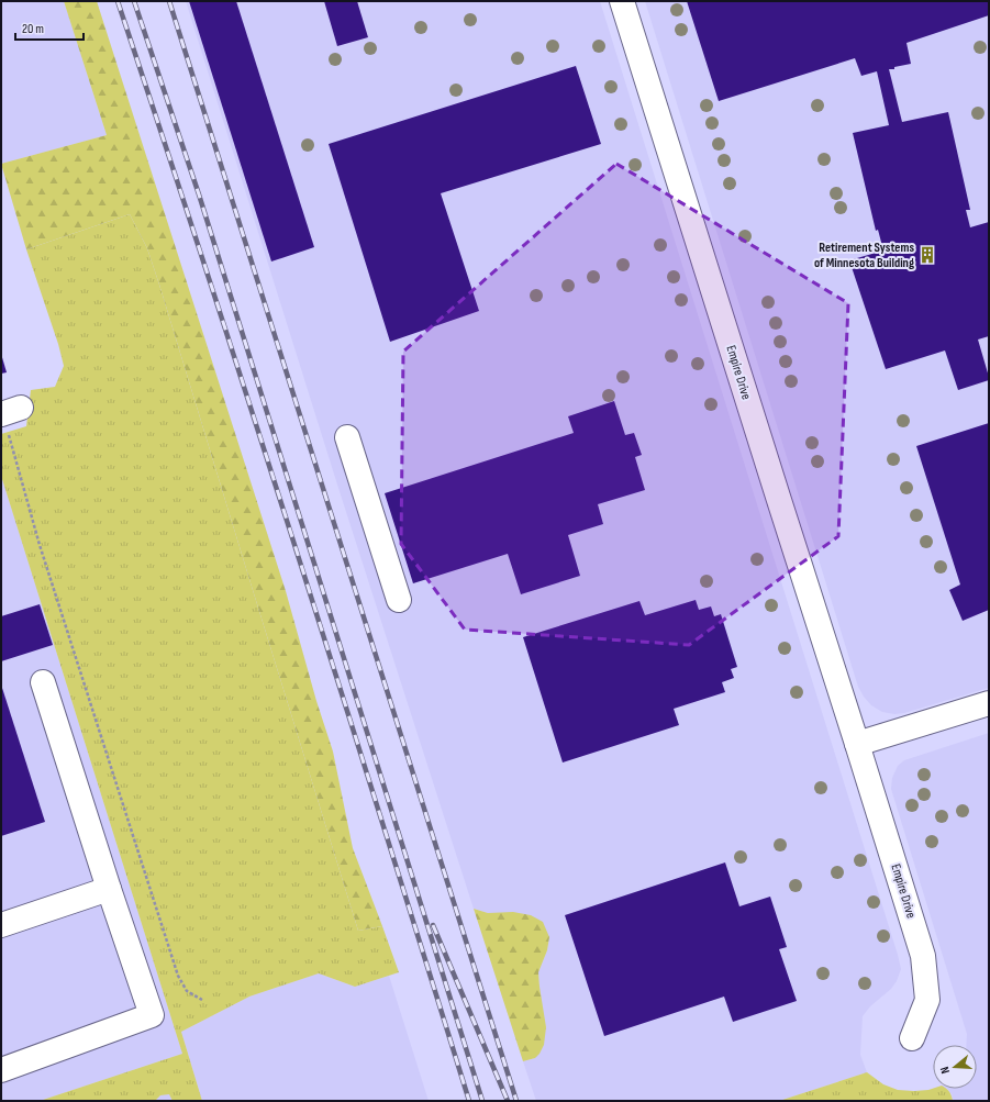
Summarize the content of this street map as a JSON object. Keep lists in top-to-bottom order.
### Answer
{
  "streets": {
    "street": ["Empire Drive"]
  },
  "places": {
    "building": ["Retirement Systems of Minnesota Building"]
  },
  "scale_bar": "20 m",
  "north": "left"
}
